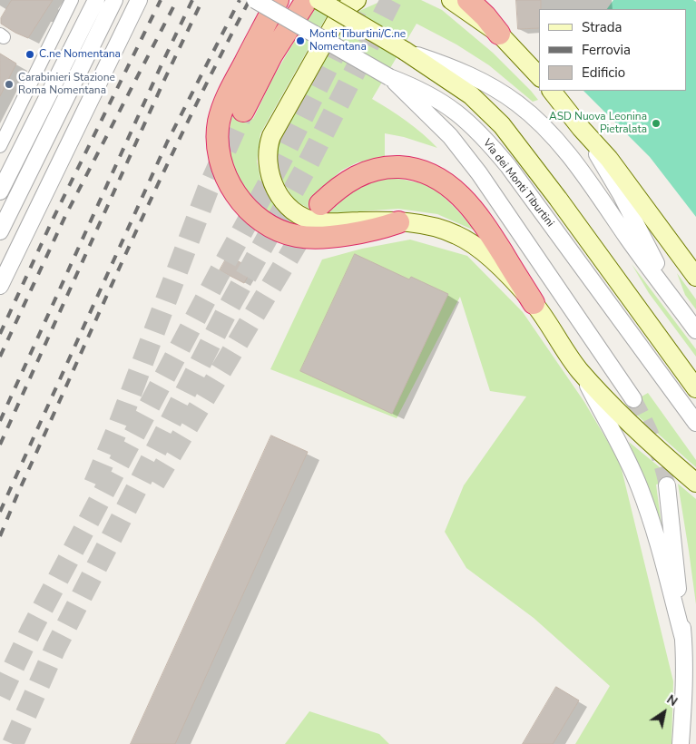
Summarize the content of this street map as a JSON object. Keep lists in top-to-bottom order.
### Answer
{
  "streets": {
    "main road": ["Via dei Monti Tiburtini"]
  },
  "places": [
    "Monti Tiburtini/C.ne Nomentana",
    "C.ne Nomentana",
    "Carabinieri Stazione Roma Nomentana",
    "ASD Nuova Leonina Pietralata"
  ],
  "legend": ["Strada", "Ferrovia", "Edificio"],
  "north": "top right"
}
